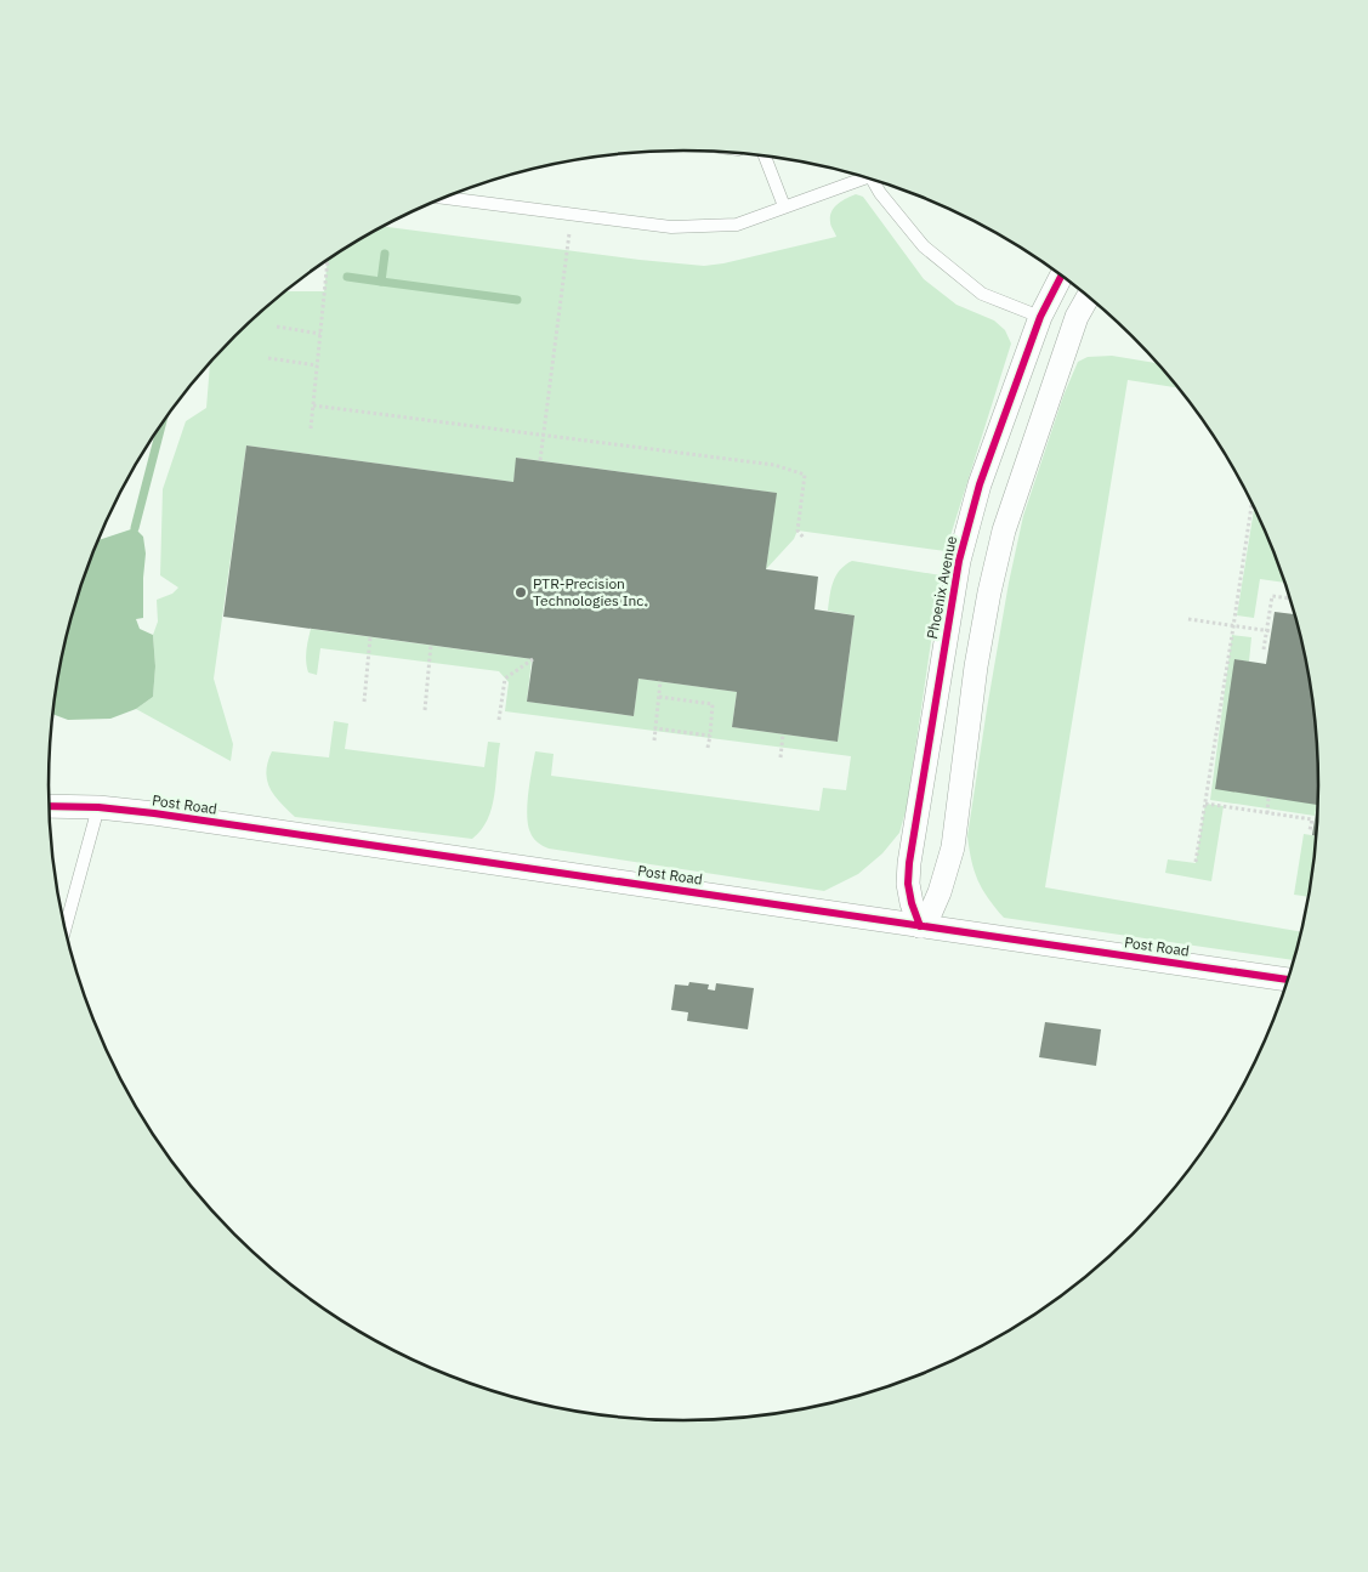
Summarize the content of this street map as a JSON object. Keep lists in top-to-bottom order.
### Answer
{
  "streets": {
    "street": ["Phoenix Avenue", "Post Road"]
  },
  "crossings": [
    ["Phoenix Avenue", "Post Road"]
  ],
  "places": ["PTR-Precision Technologies Inc."]
}
